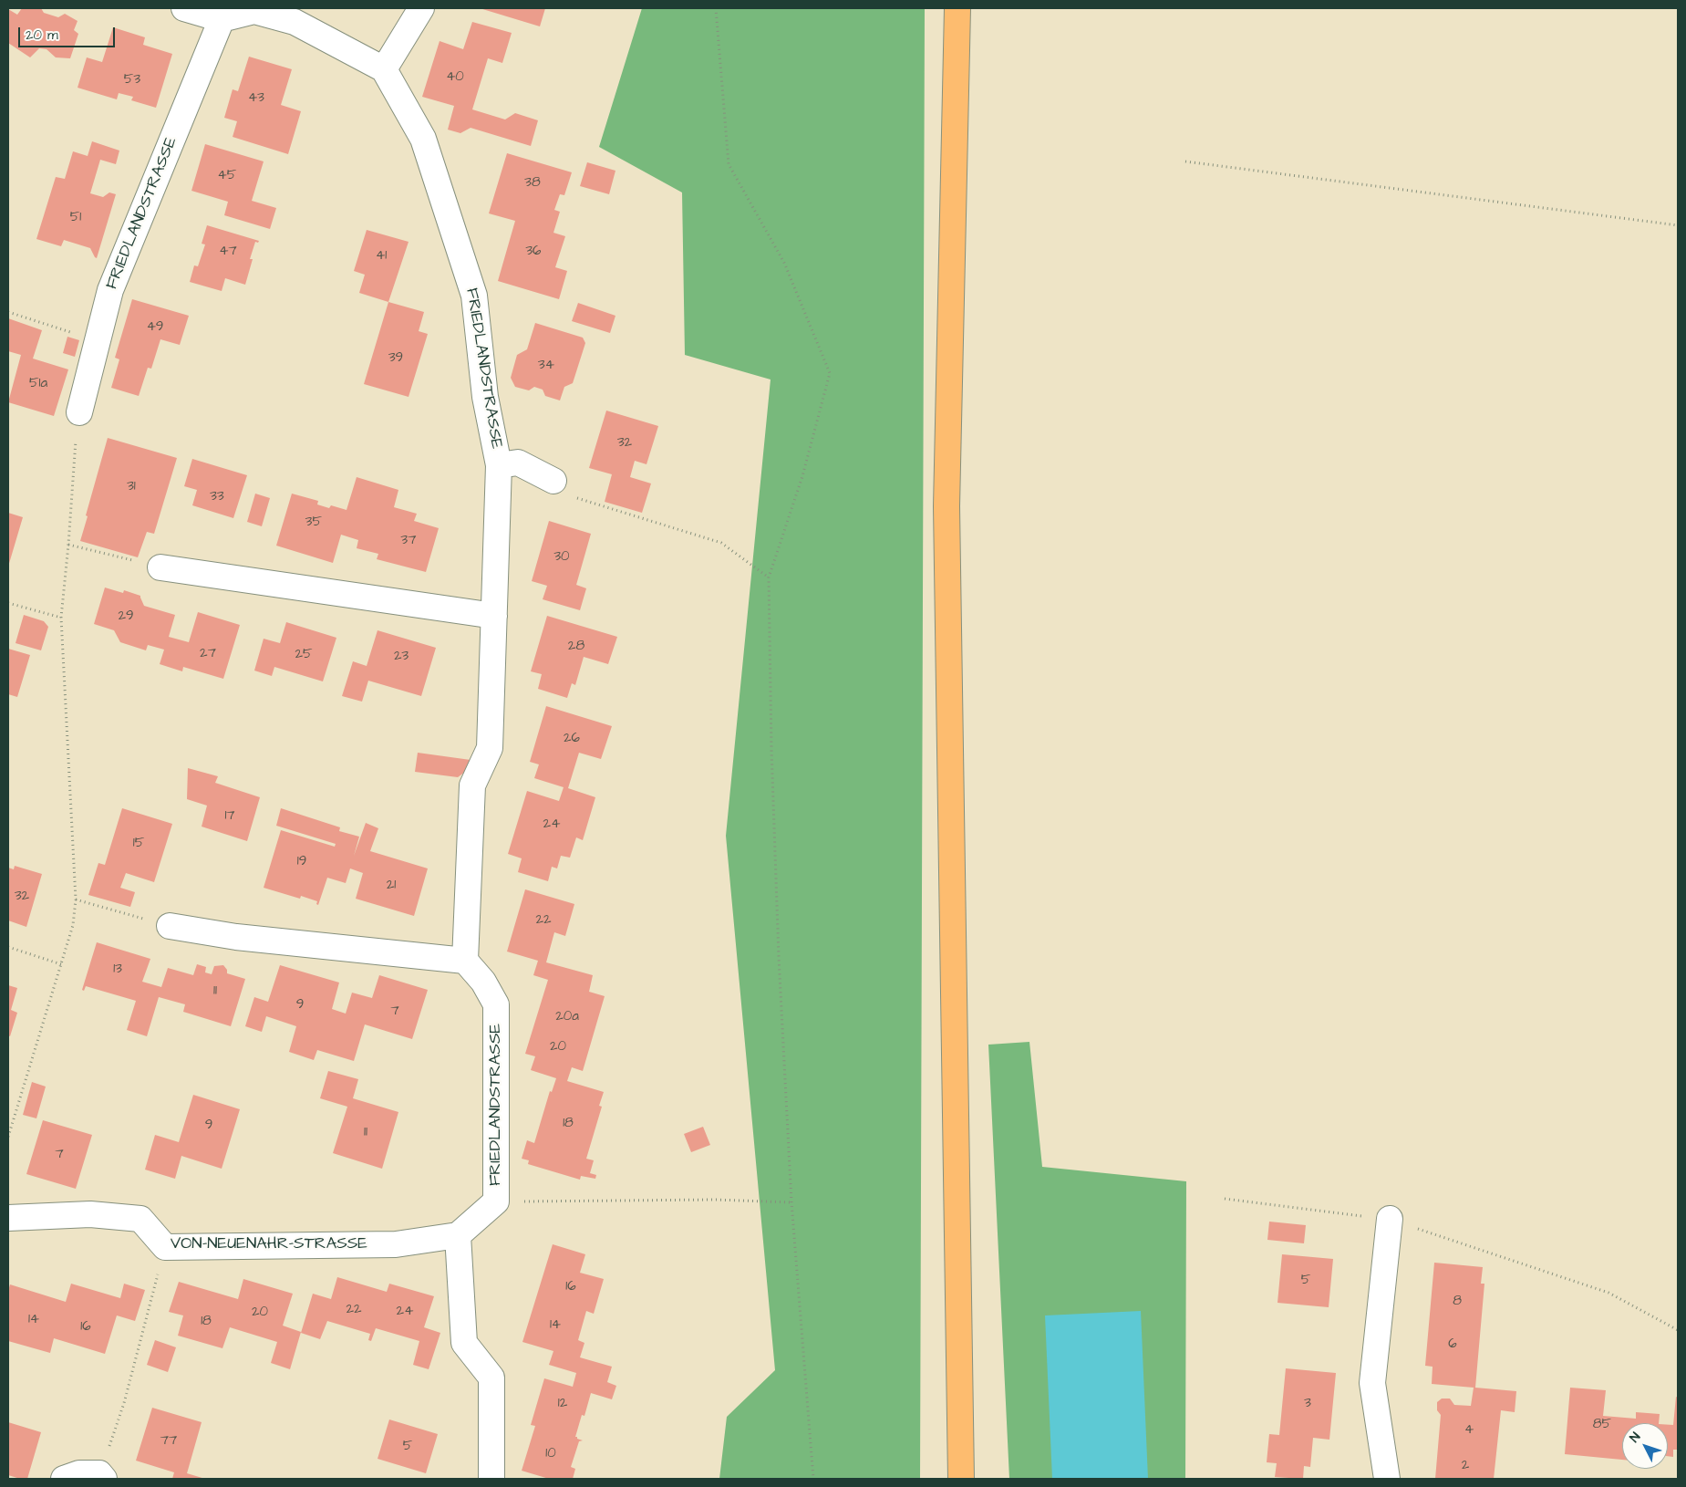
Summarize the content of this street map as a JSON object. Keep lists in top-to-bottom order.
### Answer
{
  "streets": {
    "street": ["FRIEDLANDSTRASSE", "VON-NEUENAHR-STRASSE"]
  },
  "crossings": [
    ["FRIEDLANDSTRASSE", "VON-NEUENAHR-STRASSE"]
  ],
  "house_numbers": [
    "40",
    "53",
    "43",
    "45",
    "38",
    "51",
    "47",
    "36",
    "41",
    "49",
    "39",
    "34",
    "51a",
    "32",
    "31",
    "33",
    "35",
    "37",
    "30",
    "29",
    "28",
    "27",
    "25",
    "23",
    "26",
    "17",
    "24",
    "15",
    "19",
    "21",
    "32",
    "22",
    "13",
    "11",
    "9",
    "7",
    "20a",
    "20",
    "18",
    "9",
    "11",
    "7",
    "5",
    "16",
    "8",
    "22",
    "24",
    "20",
    "14",
    "18",
    "14",
    "16",
    "6",
    "12",
    "3",
    "85",
    "4",
    "77",
    "5",
    "10",
    "2"
  ],
  "scale_bar": "20 m",
  "north": "top left"
}
